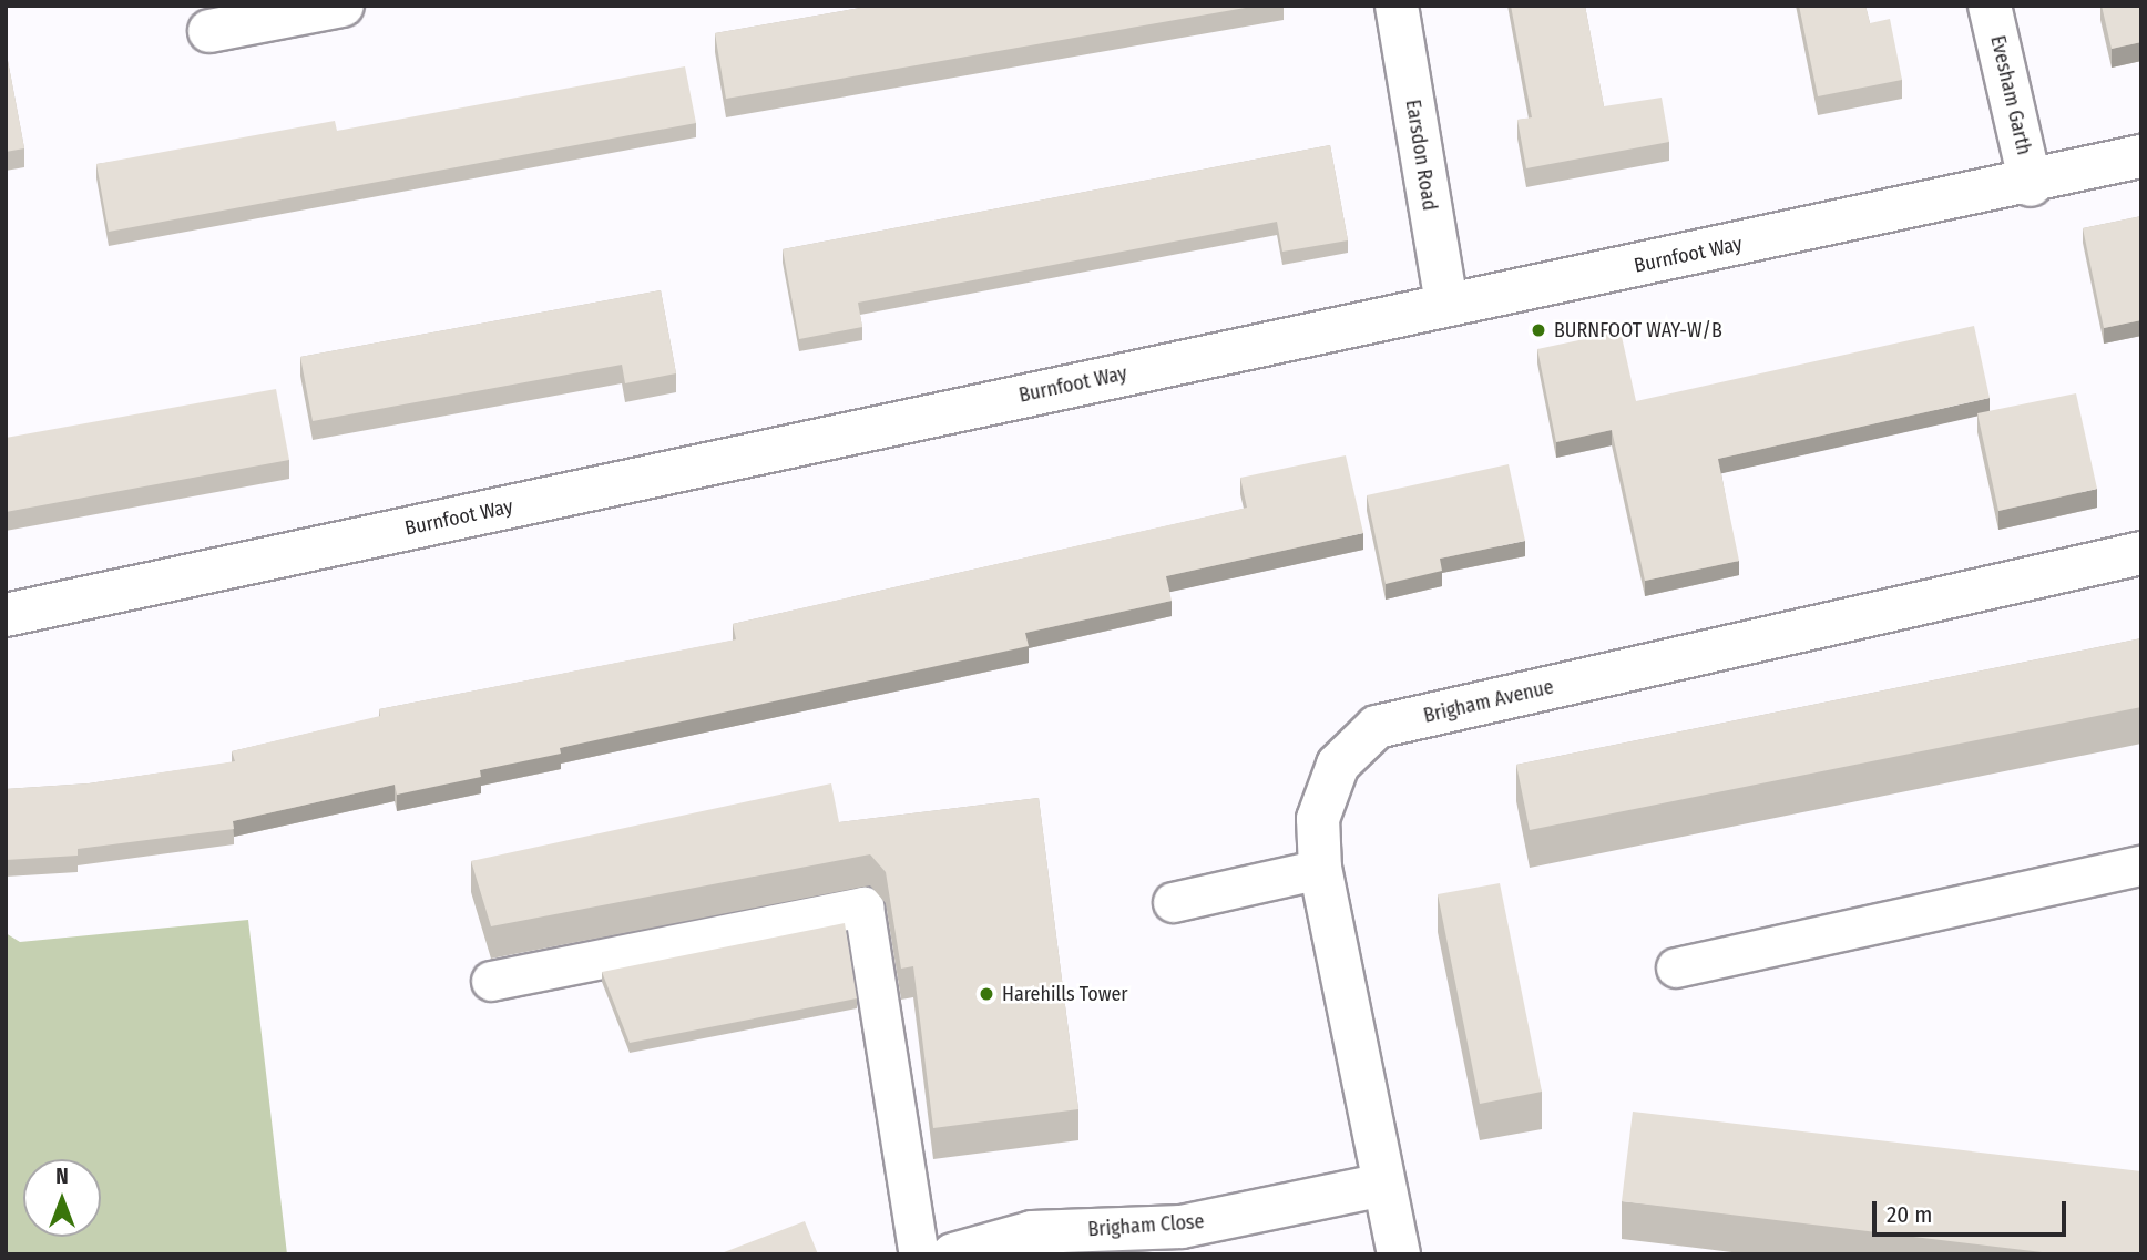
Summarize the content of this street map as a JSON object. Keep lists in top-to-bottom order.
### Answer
{
  "streets": {
    "street": [
      "Evesham Garth",
      "Earsdon Road",
      "Burnfoot Way",
      "Brigham Avenue",
      "Brigham Close"
    ]
  },
  "crossings": [
    ["Evesham Garth", "Burnfoot Way"],
    ["Earsdon Road", "Burnfoot Way"],
    ["Brigham Avenue", "Brigham Close"]
  ],
  "places": ["BURNFOOT WAY-W/B", "Harehills Tower"],
  "scale_bar": "20 m",
  "north": "top"
}
